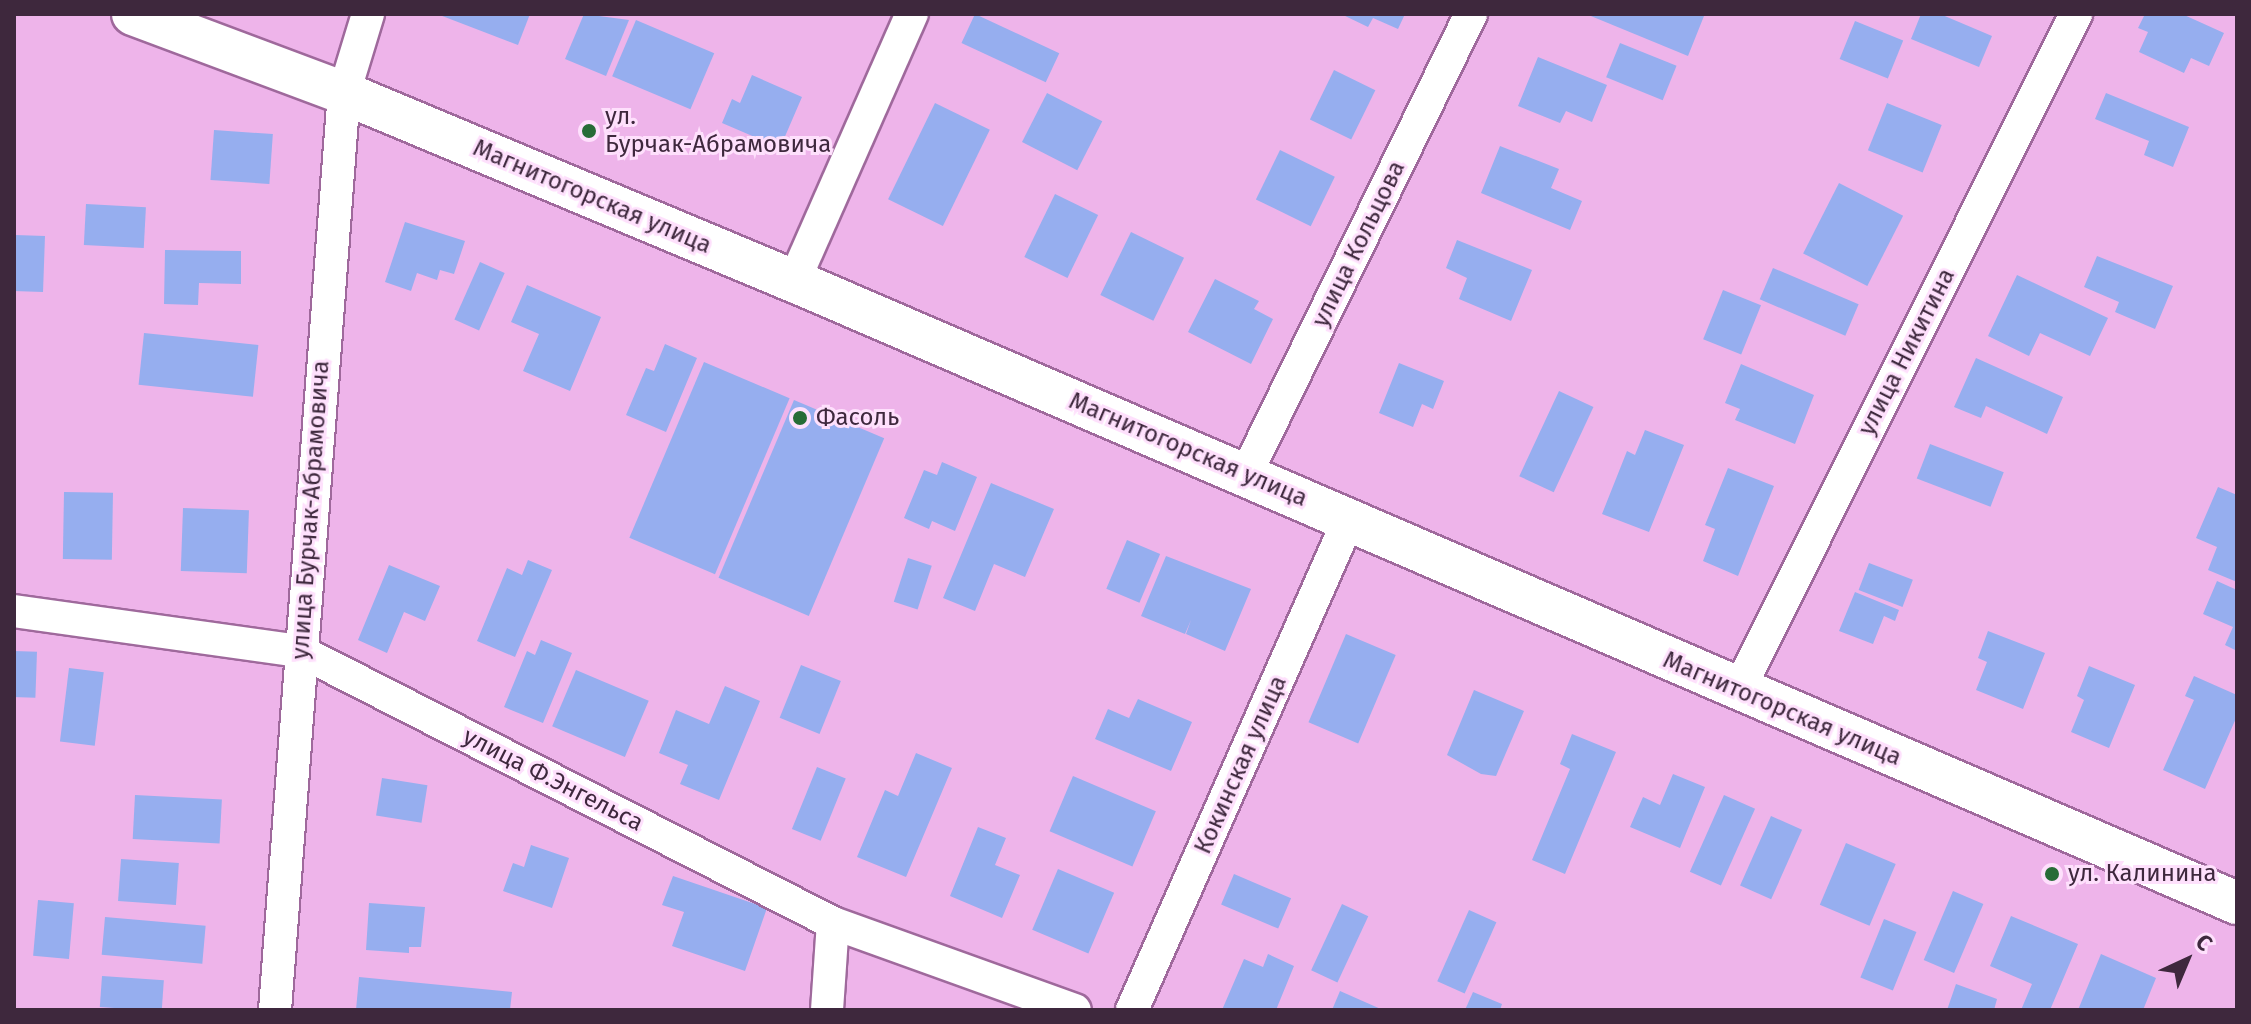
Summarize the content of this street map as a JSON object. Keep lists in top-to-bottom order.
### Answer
{
  "streets": {
    "street": [
      "Магнитогорская улица",
      "улица Кольцова",
      "улица Никитина",
      "улица Бурчак-Абрамовича",
      "Кокинская улица",
      "улица Ф.Энгельса"
    ]
  },
  "crossings": [
    ["Магнитогорская улица", "улица Кольцова"],
    ["Магнитогорская улица", "улица Никитина"],
    ["Магнитогорская улица", "улица Бурчак-Абрамовича"],
    ["Магнитогорская улица", "Кокинская улица"],
    ["улица Бурчак-Абрамовича", "улица Ф.Энгельса"]
  ],
  "places": ["ул. Бурчак-Абрамовича", "Фасоль", "ул. Калинина"],
  "north": "top right"
}
